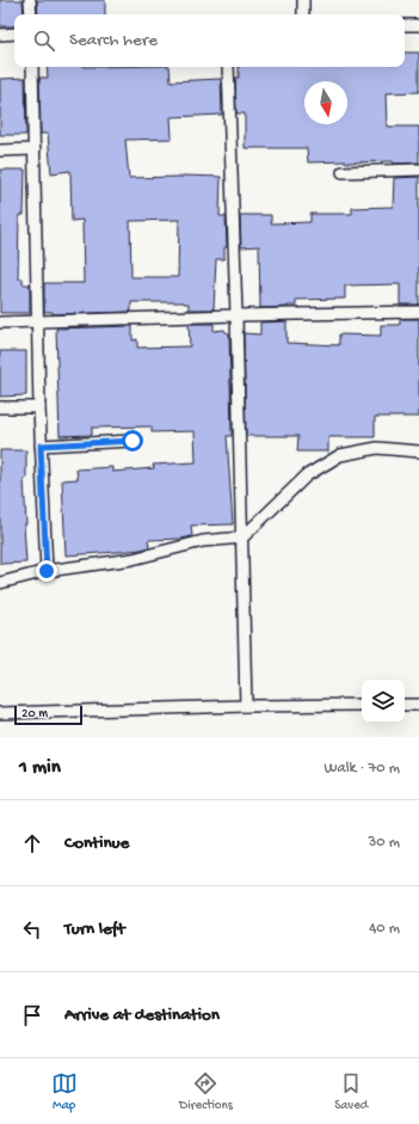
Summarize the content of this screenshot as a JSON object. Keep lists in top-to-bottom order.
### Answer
{
  "scale_bar": "20 m",
  "north": "bottom",
  "page": {
    "search": "Search here",
    "scale": "20 m",
    "heading": ["1 min", "Walk · 70 m"],
    "list": [
      ["Continue", "30 m"],
      ["Turn left", "40 m"],
      "Arrive at destination"
    ],
    "nav": ["Map", "Directions", "Saved"]
  }
}
